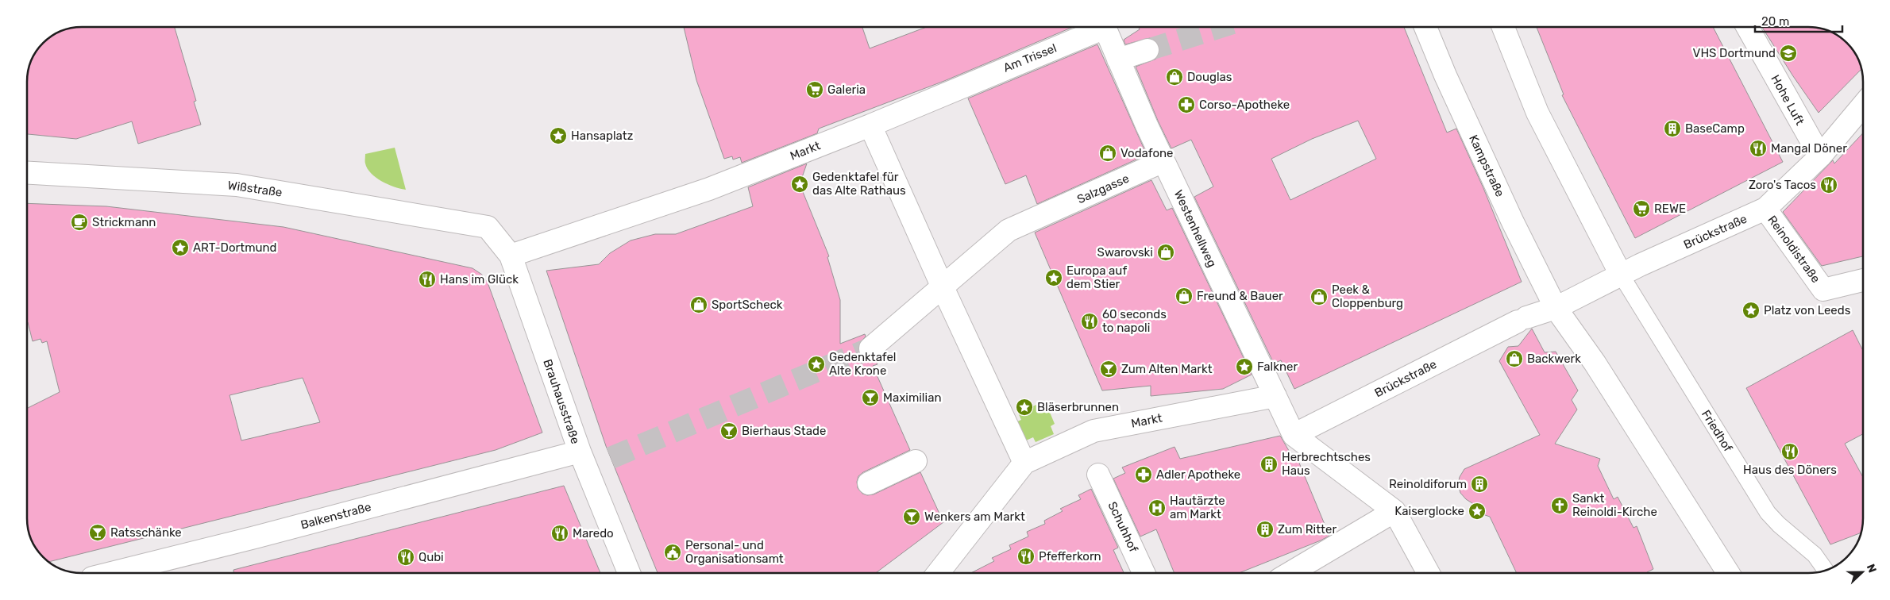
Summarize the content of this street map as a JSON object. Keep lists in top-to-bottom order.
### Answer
{
  "streets": {
    "street": [
      "Am Trissel",
      "Hohe Luft",
      "Markt",
      "Kampstraße",
      "Wißstraße",
      "Salzgasse",
      "Westenhellweg",
      "Brückstraße",
      "Reinoldistraße",
      "Brauhausstraße",
      "Balkenstraße",
      "Schuhhof"
    ],
    "lane": ["Friedhof"]
  },
  "crossings": [
    ["Am Trissel", "Markt"],
    ["Hohe Luft", "Brückstraße"],
    ["Markt", "Westenhellweg"],
    ["Markt", "Brauhausstraße"],
    ["Kampstraße", "Brückstraße"],
    ["Wißstraße", "Brauhausstraße"],
    ["Salzgasse", "Westenhellweg"],
    ["Westenhellweg", "Brückstraße"],
    ["Brückstraße", "Reinoldistraße"],
    ["Brückstraße", "Friedhof"],
    ["Brauhausstraße", "Balkenstraße"]
  ],
  "places": {
    "school or university": ["VHS Dortmund"],
    "shop": [
      "Douglas",
      "Vodafone",
      "Swarovski",
      "Freund & Bauer",
      "Peek & Cloppenburg",
      "SportScheck",
      "Backwerk"
    ],
    "supermarket": ["Galeria", "REWE"],
    "pharmacy": ["Corso-Apotheke", "Adler Apotheke"],
    "building": [
      "BaseCamp",
      "Herbrechtsches Haus",
      "Reinoldiforum",
      "Zum Ritter"
    ],
    "place": [
      "Hansaplatz",
      "Gedenktafel für das Alte Rathaus",
      "ART-Dortmund",
      "Europa auf dem Stier",
      "Platz von Leeds",
      "Gedenktafel Alte Krone",
      "Falkner",
      "Bläserbrunnen",
      "Kaiserglocke"
    ],
    "restaurant": [
      "Mangal Döner",
      "Zoro's Tacos",
      "Hans im Glück",
      "60 seconds to napoli",
      "Haus des Döners",
      "Maredo",
      "Pfefferkorn",
      "Qubi"
    ],
    "cafe": ["Strickmann"],
    "bar": [
      "Zum Alten Markt",
      "Maximilian",
      "Bierhaus Stade",
      "Wenkers am Markt",
      "Ratsschänke"
    ],
    "church": ["Sankt Reinoldi-Kirche"],
    "hospital": ["Hautärzte am Markt"],
    "public building": ["Personal- und Organisationsamt"]
  },
  "scale_bar": "20 m",
  "north": "right"
}
